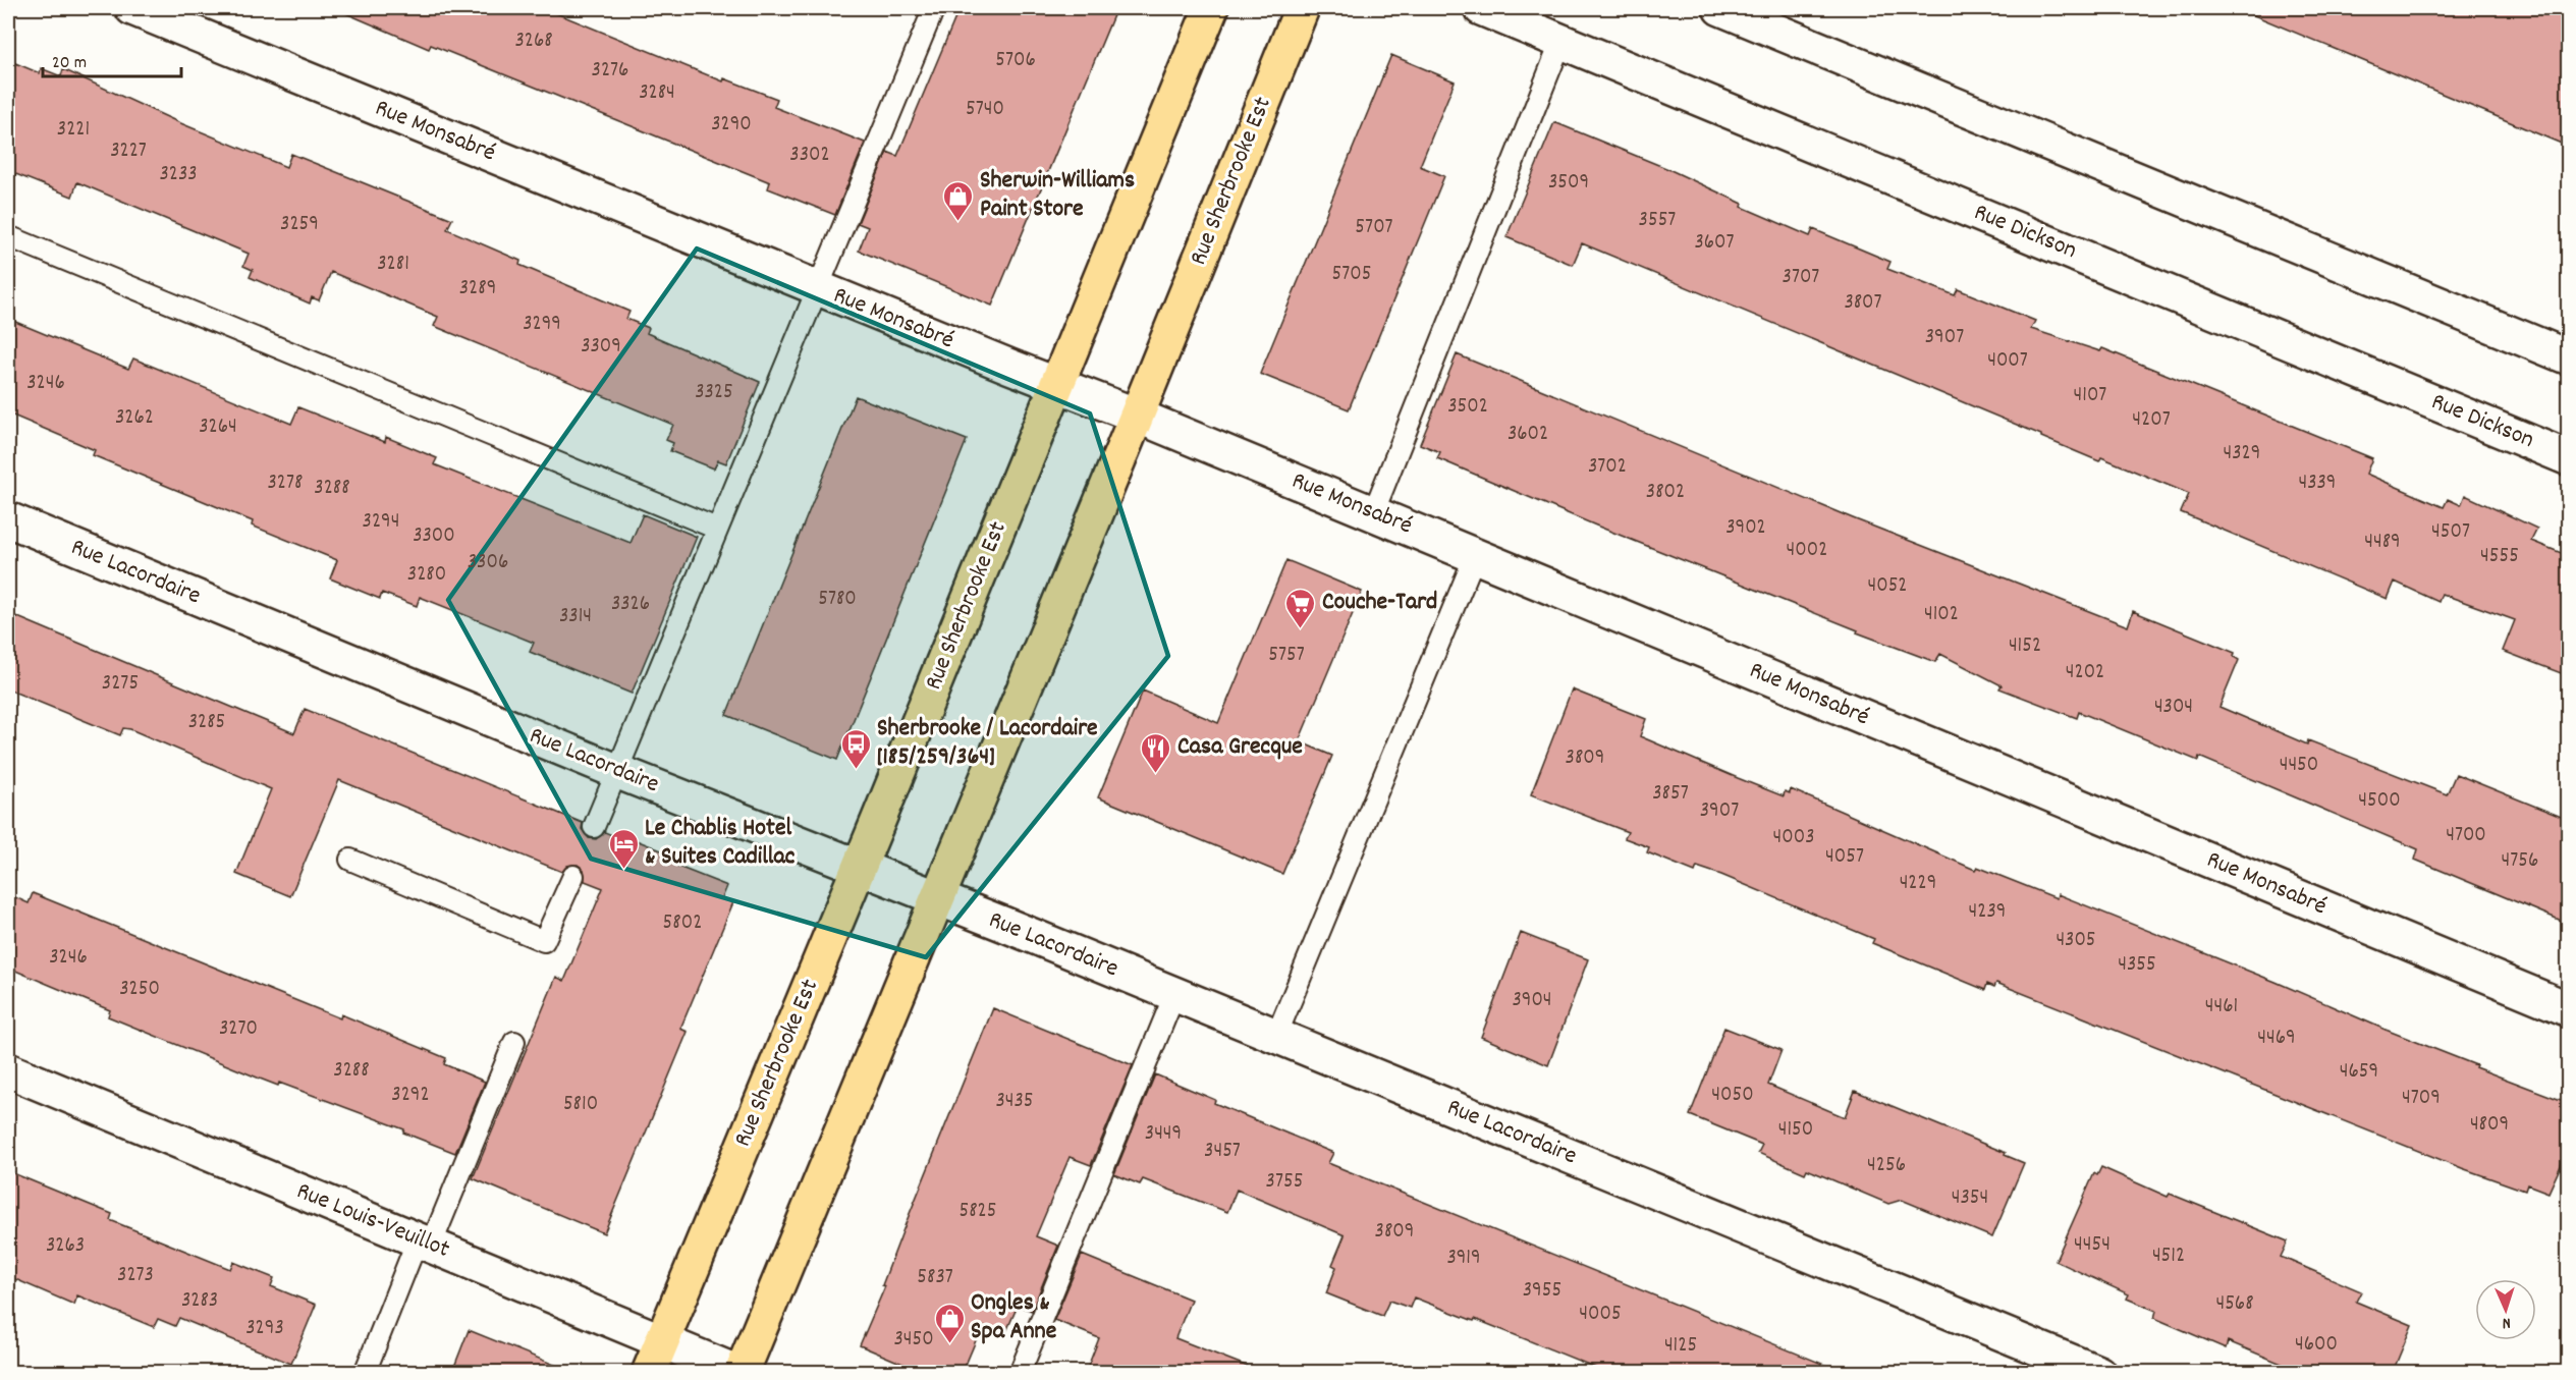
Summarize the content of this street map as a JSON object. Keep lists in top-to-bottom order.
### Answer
{
  "streets": {
    "main road": ["Rue Sherbrooke Est"],
    "street": [
      "Rue Monsabré",
      "Rue Dickson",
      "Rue Lacordaire",
      "Rue Louis-Veuillot"
    ]
  },
  "crossings": [
    ["Rue Monsabré", "Rue Sherbrooke Est"],
    ["Rue Sherbrooke Est", "Rue Lacordaire"],
    ["Rue Sherbrooke Est", "Rue Louis-Veuillot"]
  ],
  "places": {
    "shop": ["Sherwin-Williams Paint Store", "Ongles & Spa Anne"],
    "supermarket": ["Couche-Tard"],
    "bus stop": ["Sherbrooke / Lacordaire [185/259/364]"],
    "restaurant": ["Casa Grecque"],
    "hotel": ["Le Chablis Hotel & Suites Cadillac"]
  },
  "house_numbers": [
    "3268",
    "5706",
    "3276",
    "3284",
    "5740",
    "3290",
    "3221",
    "3227",
    "3302",
    "3233",
    "3509",
    "3557",
    "3259",
    "5707",
    "3607",
    "3281",
    "5705",
    "3707",
    "3289",
    "3807",
    "3299",
    "3907",
    "3309",
    "4007",
    "3246",
    "3325",
    "4107",
    "3502",
    "3262",
    "4207",
    "3264",
    "3602",
    "4329",
    "3702",
    "3278",
    "4339",
    "3288",
    "3802",
    "3294",
    "3902",
    "4507",
    "3300",
    "4489",
    "4002",
    "4555",
    "3306",
    "3280",
    "4052",
    "5780",
    "3326",
    "4102",
    "3314",
    "4152",
    "5757",
    "4202",
    "3275",
    "4304",
    "3285",
    "3809",
    "4450",
    "3857",
    "4500",
    "3907",
    "4700",
    "4003",
    "4057",
    "4756",
    "4229",
    "4239",
    "5802",
    "4305",
    "3246",
    "4355",
    "3250",
    "3904",
    "4461",
    "3270",
    "4469",
    "3288",
    "4659",
    "3292",
    "4050",
    "4709",
    "3435",
    "5810",
    "4809",
    "4150",
    "3449",
    "3457",
    "4256",
    "3755",
    "4354",
    "5825",
    "3809",
    "4454",
    "3263",
    "4512",
    "3919",
    "3273",
    "5837",
    "3955",
    "3283",
    "4568",
    "4005",
    "3293",
    "3450",
    "4600",
    "4125"
  ],
  "scale_bar": "20 m",
  "north": "bottom"
}
